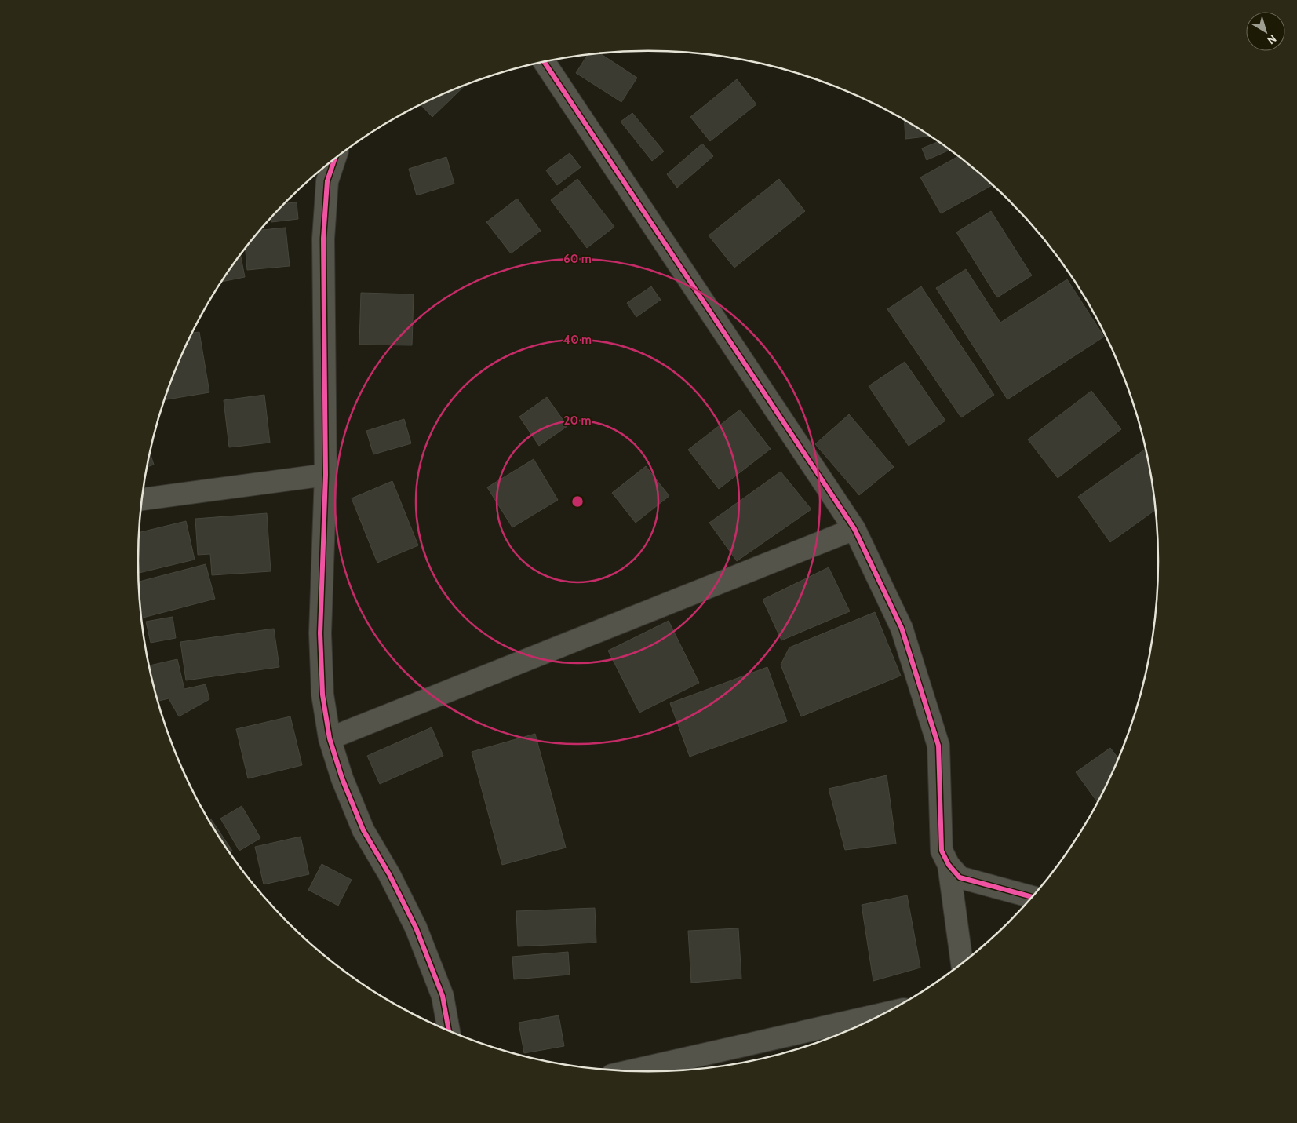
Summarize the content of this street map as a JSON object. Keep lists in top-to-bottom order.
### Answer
{
  "north": "bottom right",
  "rings": ["60 m", "40 m", "20 m"]
}
